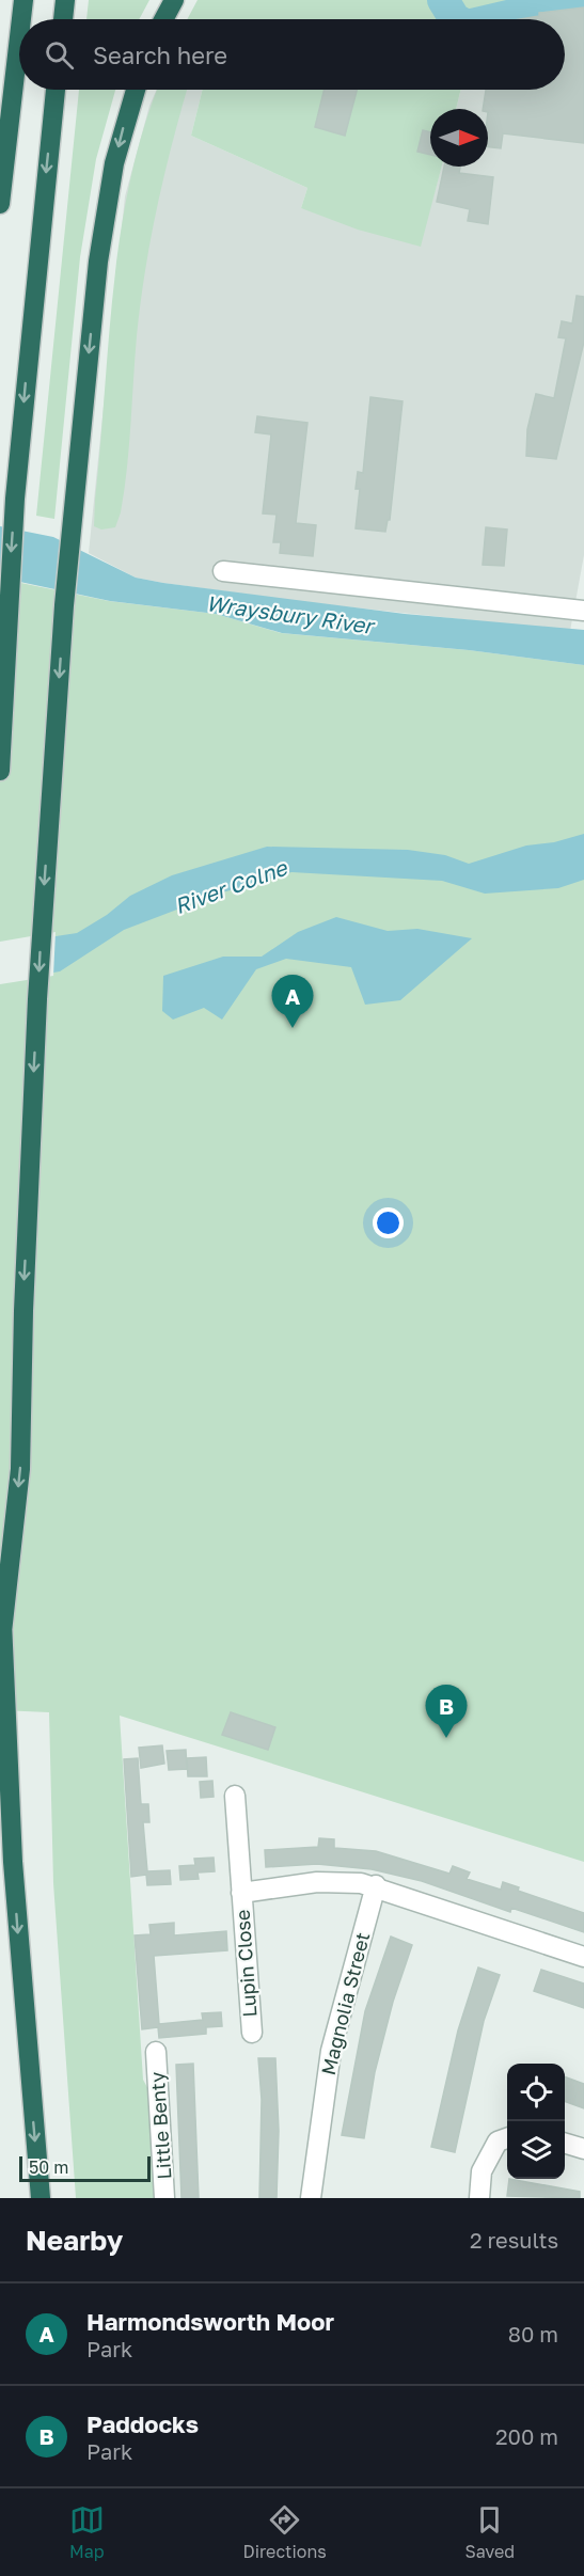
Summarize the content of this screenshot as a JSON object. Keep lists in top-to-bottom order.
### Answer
{
  "streets": {
    "street": ["Lupin Close", "Magnolia Street", "Little Benty"]
  },
  "water": ["Wraysbury River", "River Colne"],
  "scale_bar": "50 m",
  "north": "right",
  "page": {
    "search": "Search here",
    "pins": ["A", "B"],
    "scale": "50 m",
    "heading": ["Nearby", "2 results"],
    "list": [
      {
        "mark": "A",
        "name": "Harmondsworth Moor",
        "note": "Park",
        "value": "80 m"
      },
      {
        "mark": "B",
        "name": "Paddocks",
        "note": "Park",
        "value": "200 m"
      }
    ],
    "nav": ["Map", "Directions", "Saved"]
  }
}
